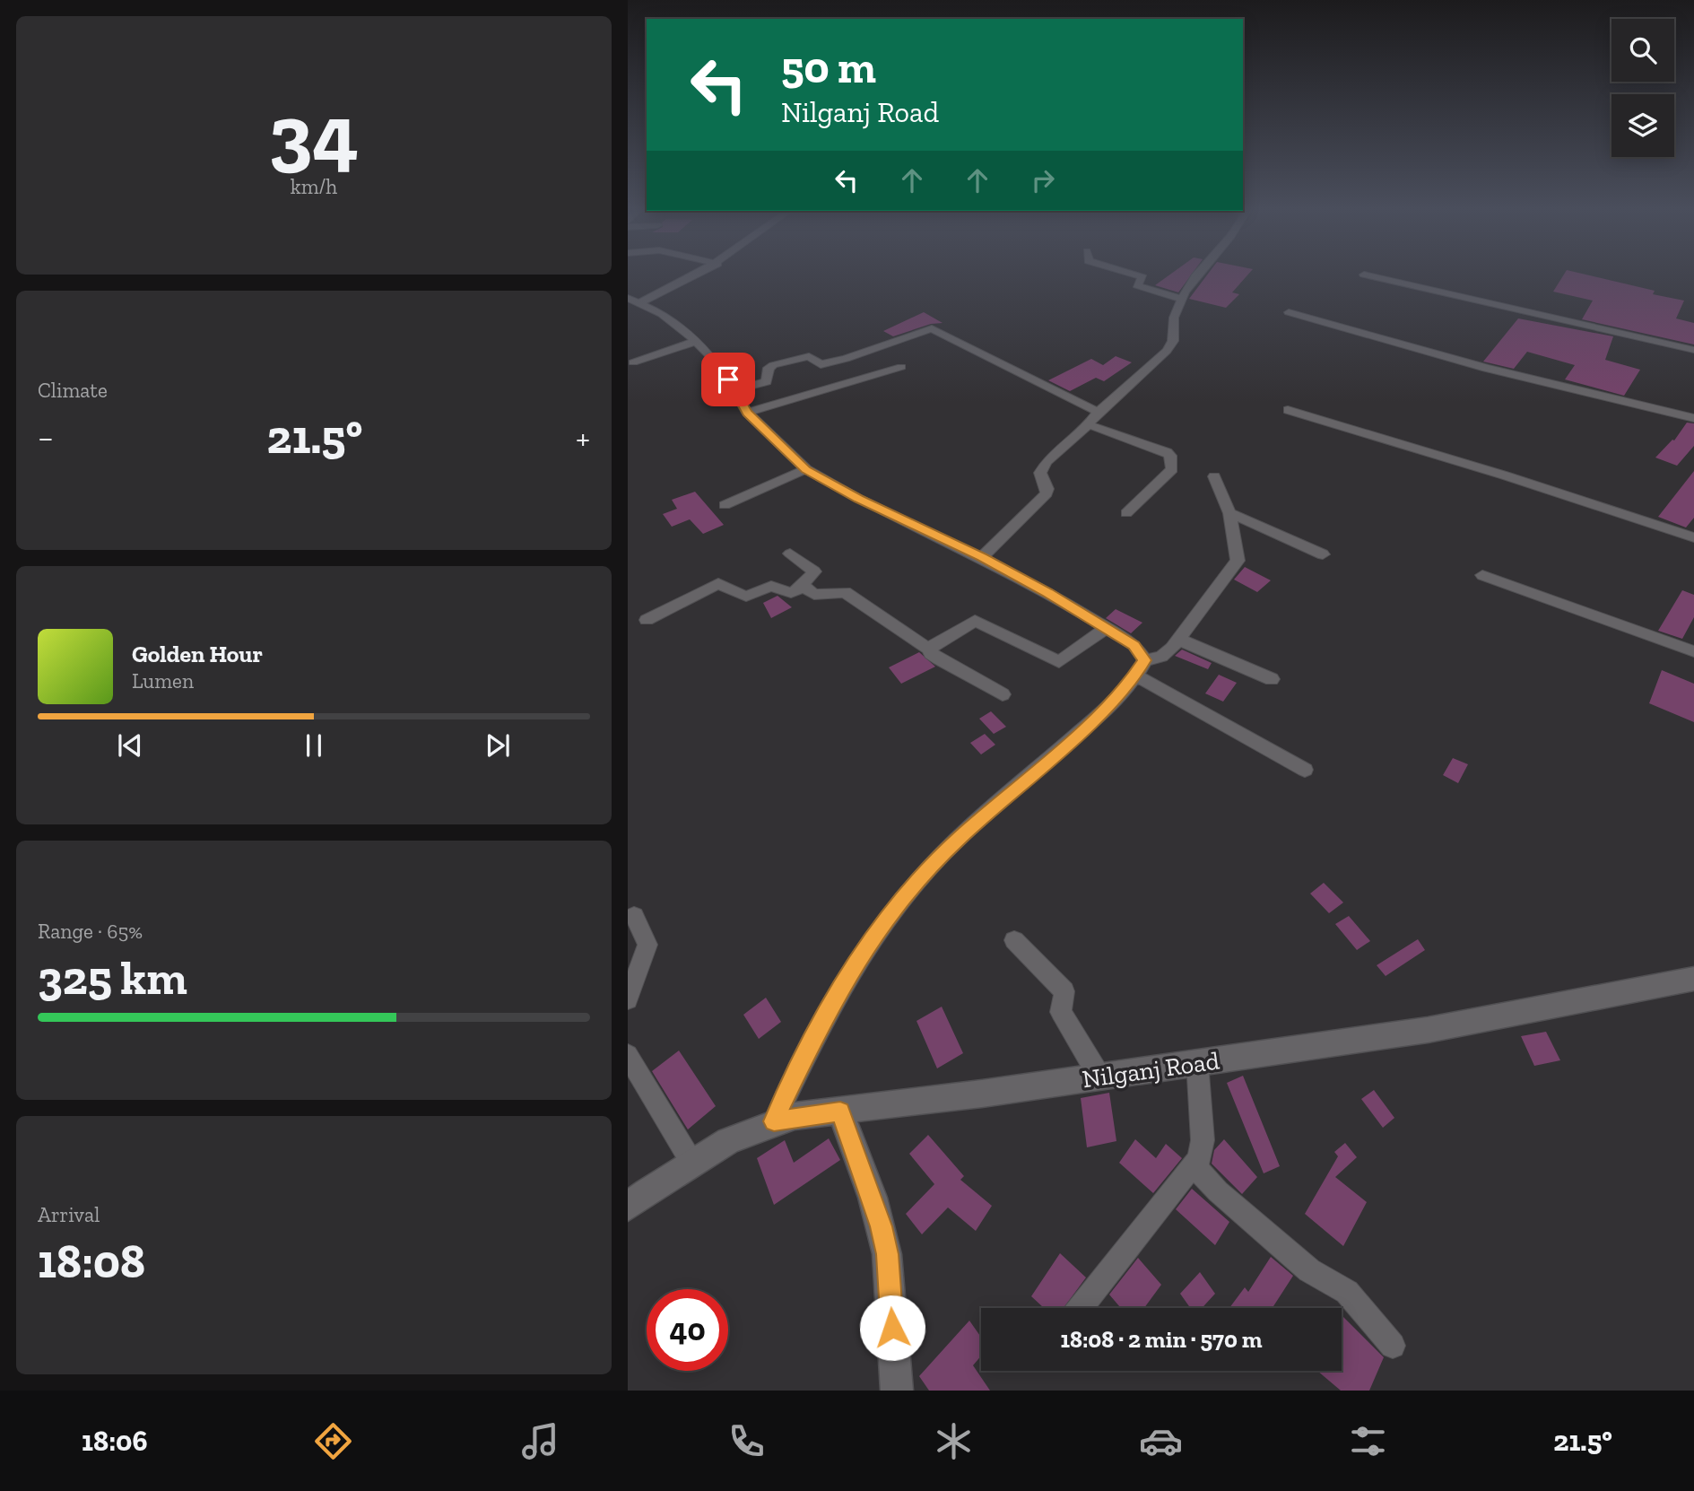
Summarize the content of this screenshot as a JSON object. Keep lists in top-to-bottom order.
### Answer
{
  "streets": {
    "street": ["Nilganj Road"]
  },
  "page": {
    "tile": [
      ["34", "km/h"],
      "Climate",
      ["Range · 65%", "325 km"],
      ["Arrival", "18:08"]
    ],
    "turn": ["50 m", "Nilganj Road"],
    "heat": ["−", "21.5°", "+"],
    "song": ["Golden Hour", "Lumen"],
    "limit": "40",
    "trip": "18:08 · 2 min · 570 m",
    "tabs": ["18:06", "21.5°"]
  }
}
